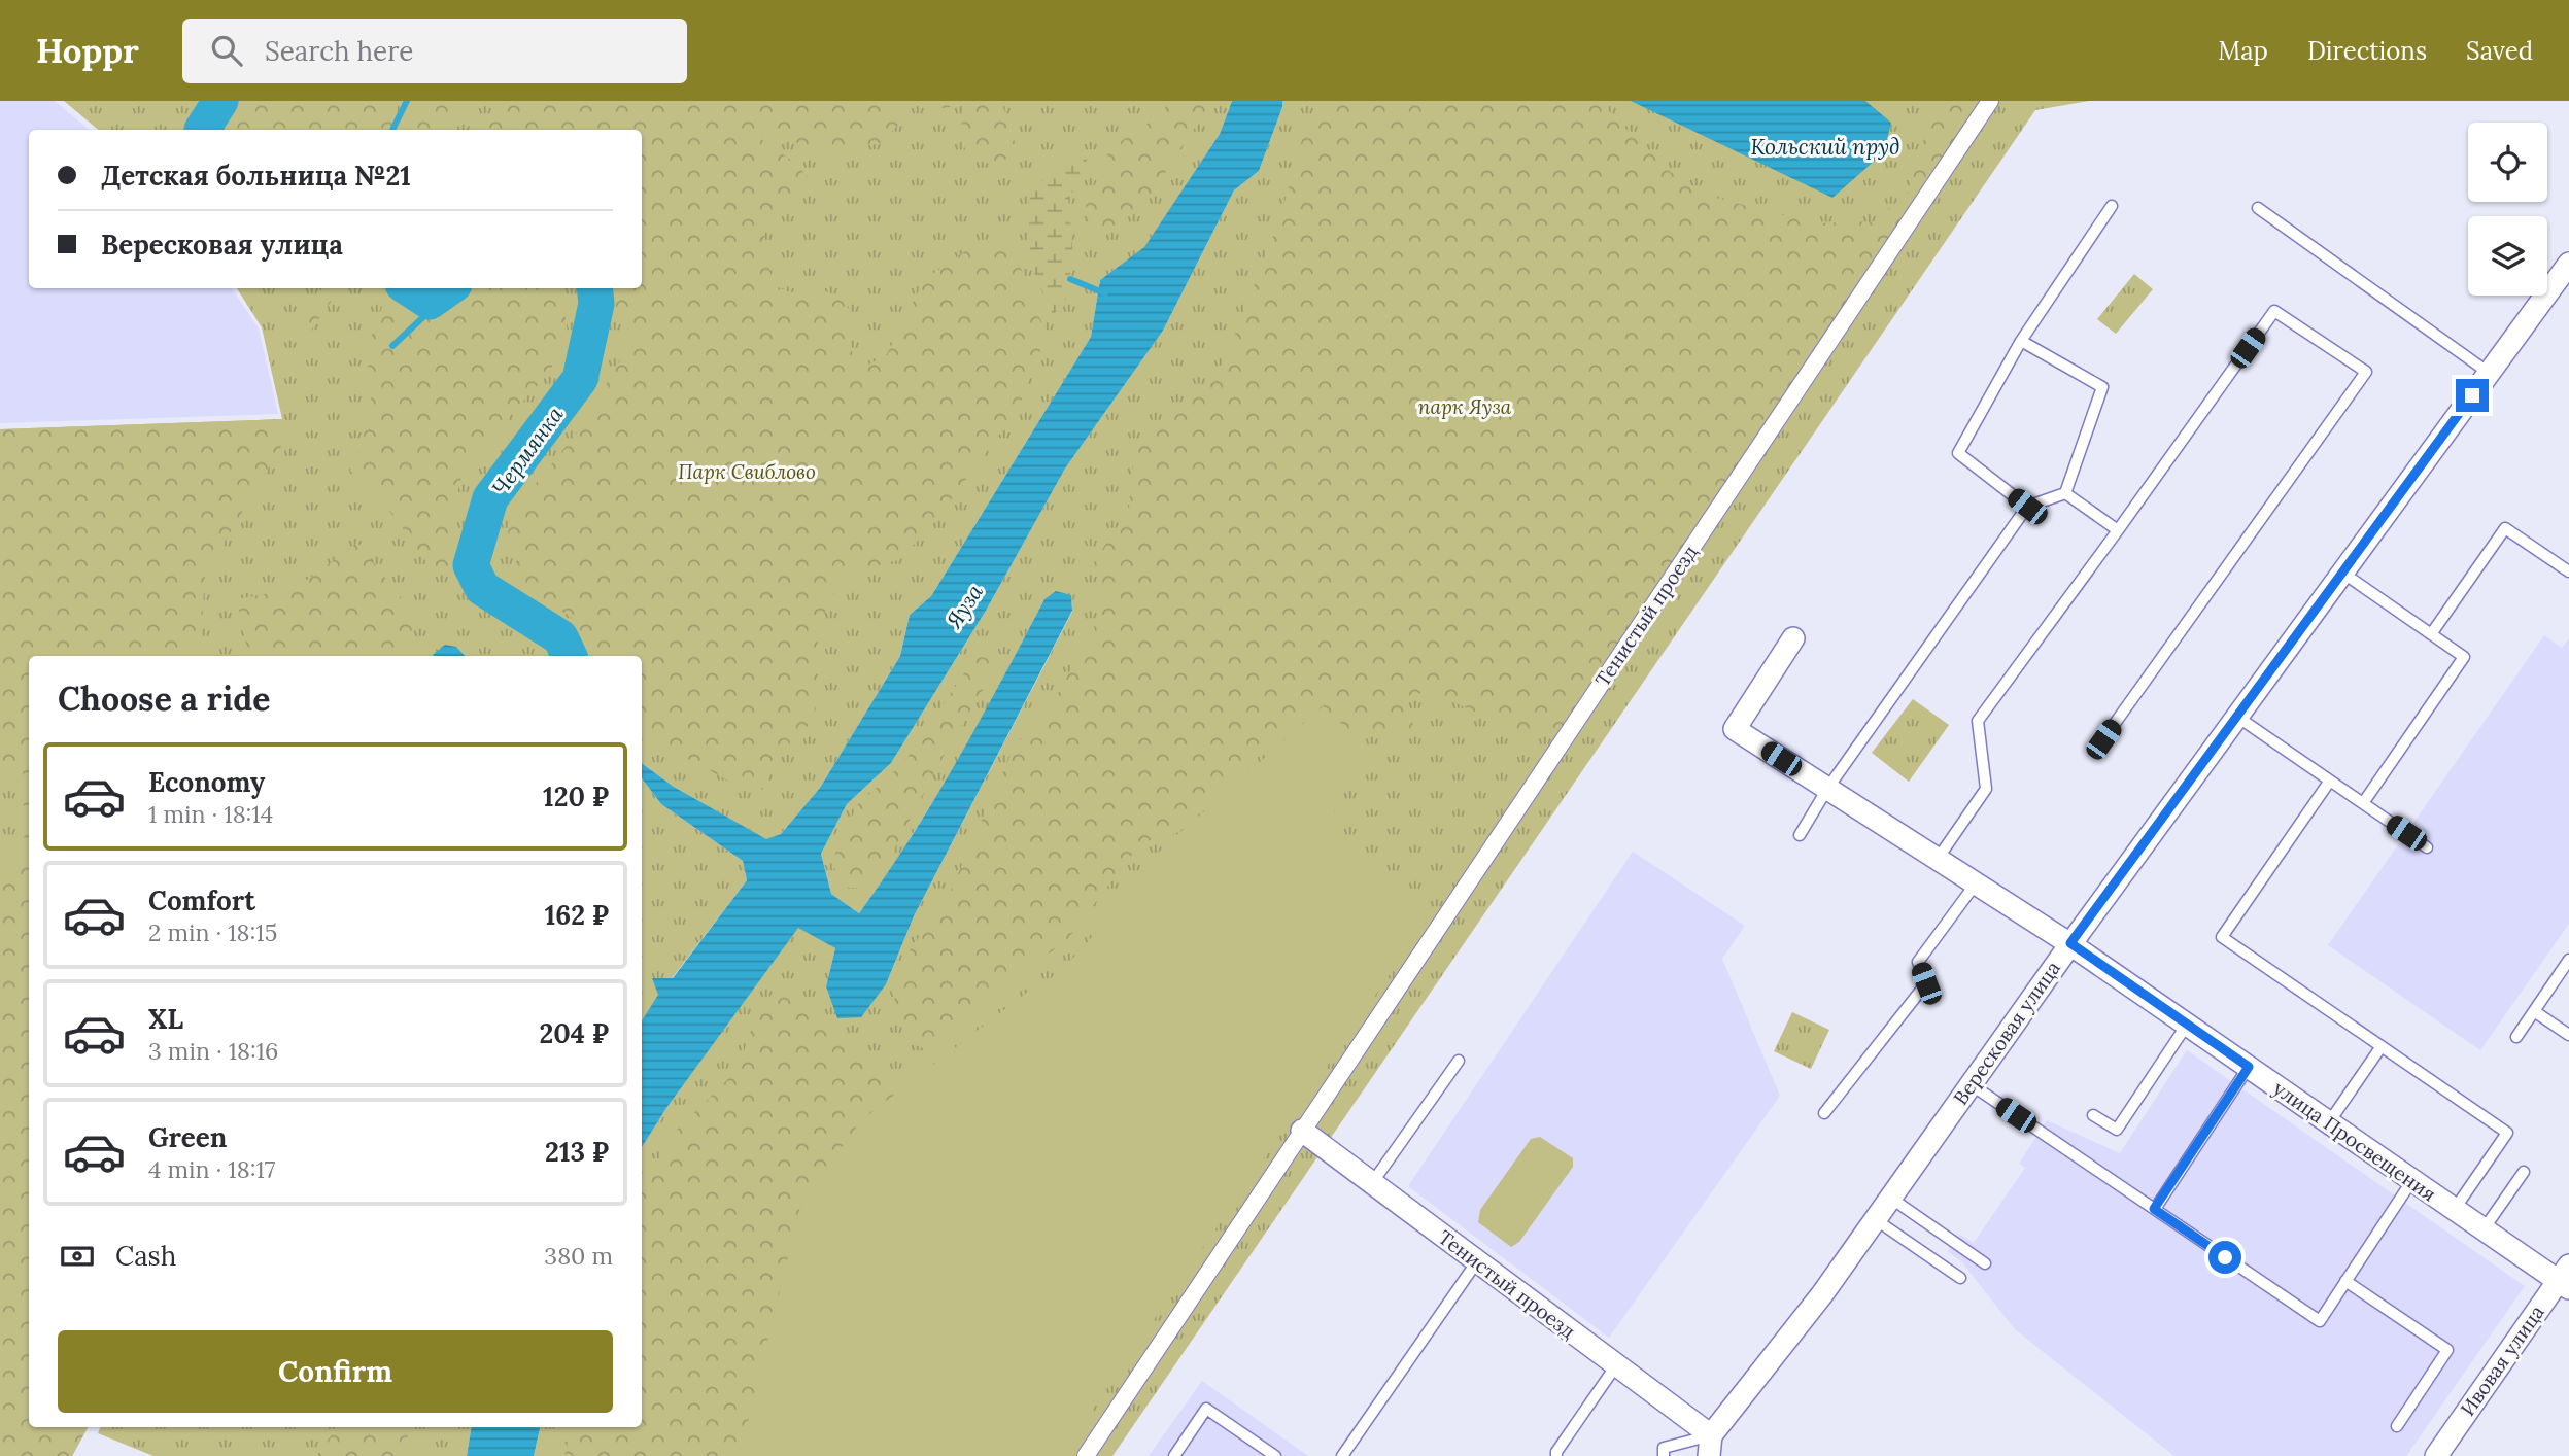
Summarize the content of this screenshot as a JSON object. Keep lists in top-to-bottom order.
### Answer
{
  "streets": {
    "street": [
      "Тенистый проезд",
      "Вересковая улица",
      "улица Просвещения",
      "Ивовая улица"
    ]
  },
  "crossings": [
    ["Тенистый проезд", "Вересковая улица"],
    ["Вересковая улица", "улица Просвещения"],
    ["улица Просвещения", "Ивовая улица"]
  ],
  "water": ["Кольский пруд", "Чермянка", "Яуза"],
  "parks": ["парк Яуза", "Парк Свиблово"],
  "page": {
    "header": "Hoppr",
    "search": "Search here",
    "nav": ["Map", "Directions", "Saved"],
    "banner": ["Детская больница №21", "Вересковая улица"],
    "heading": "Choose a ride",
    "list": [
      {
        "name": "Economy",
        "note": "1 min · 18:14",
        "value": "120 ₽"
      },
      {
        "name": "Comfort",
        "note": "2 min · 18:15",
        "value": "162 ₽"
      },
      {
        "name": "XL",
        "note": "3 min · 18:16",
        "value": "204 ₽"
      },
      {
        "name": "Green",
        "note": "4 min · 18:17",
        "value": "213 ₽"
      }
    ],
    "pay": ["Cash", "380 m"],
    "buttons": "Confirm"
  }
}
